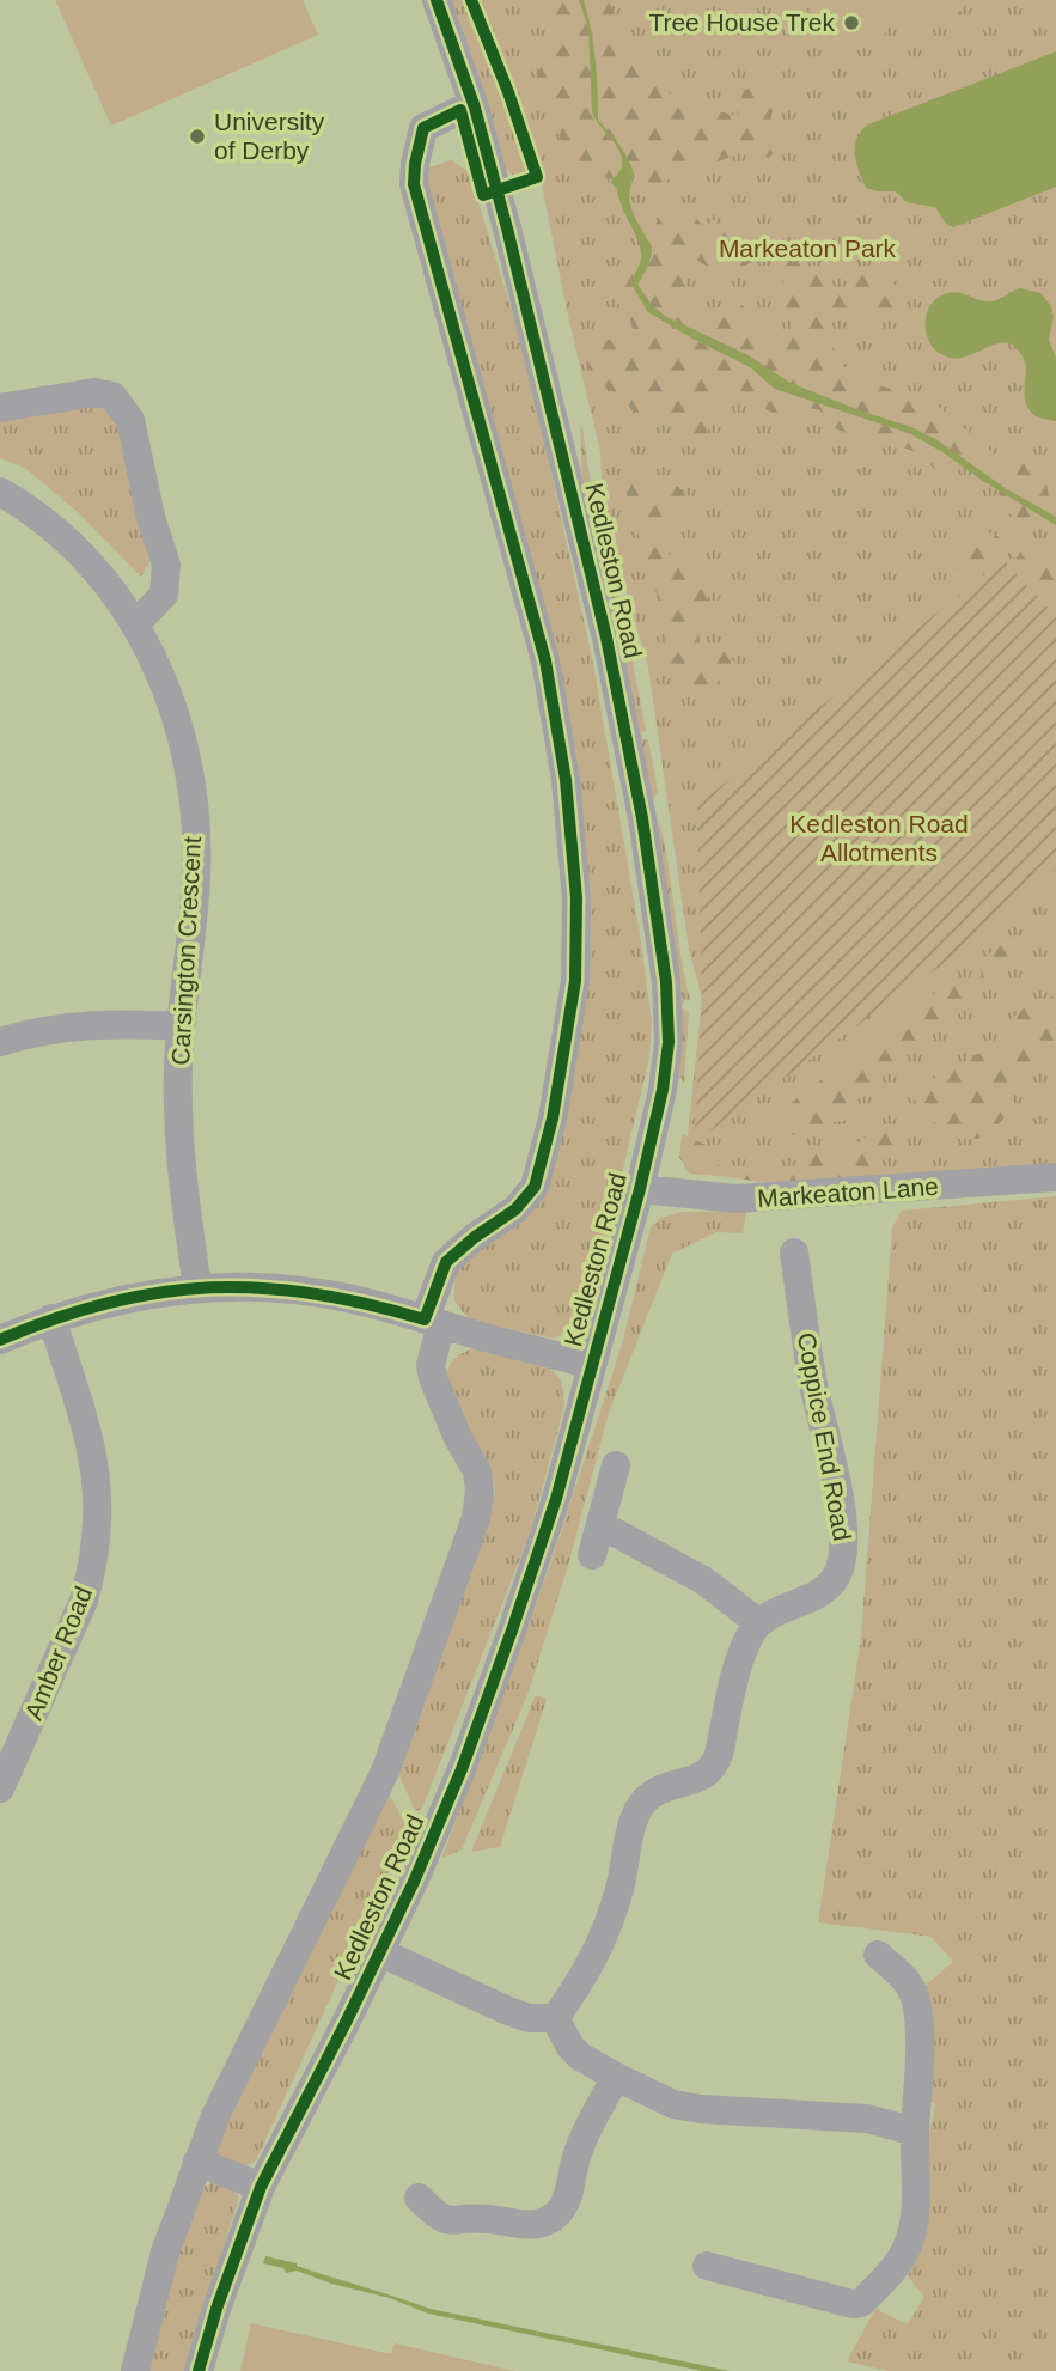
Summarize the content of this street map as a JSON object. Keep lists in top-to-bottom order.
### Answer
{
  "streets": {
    "street": [
      "Kedleston Road",
      "Carsington Crescent",
      "Markeaton Lane",
      "Coppice End Road",
      "Amber Road"
    ]
  },
  "crossings": [
    ["Kedleston Road", "Markeaton Lane"]
  ],
  "parks": ["Markeaton Park", "Kedleston Road Allotments"],
  "places": ["Tree House Trek", "University of Derby"]
}
